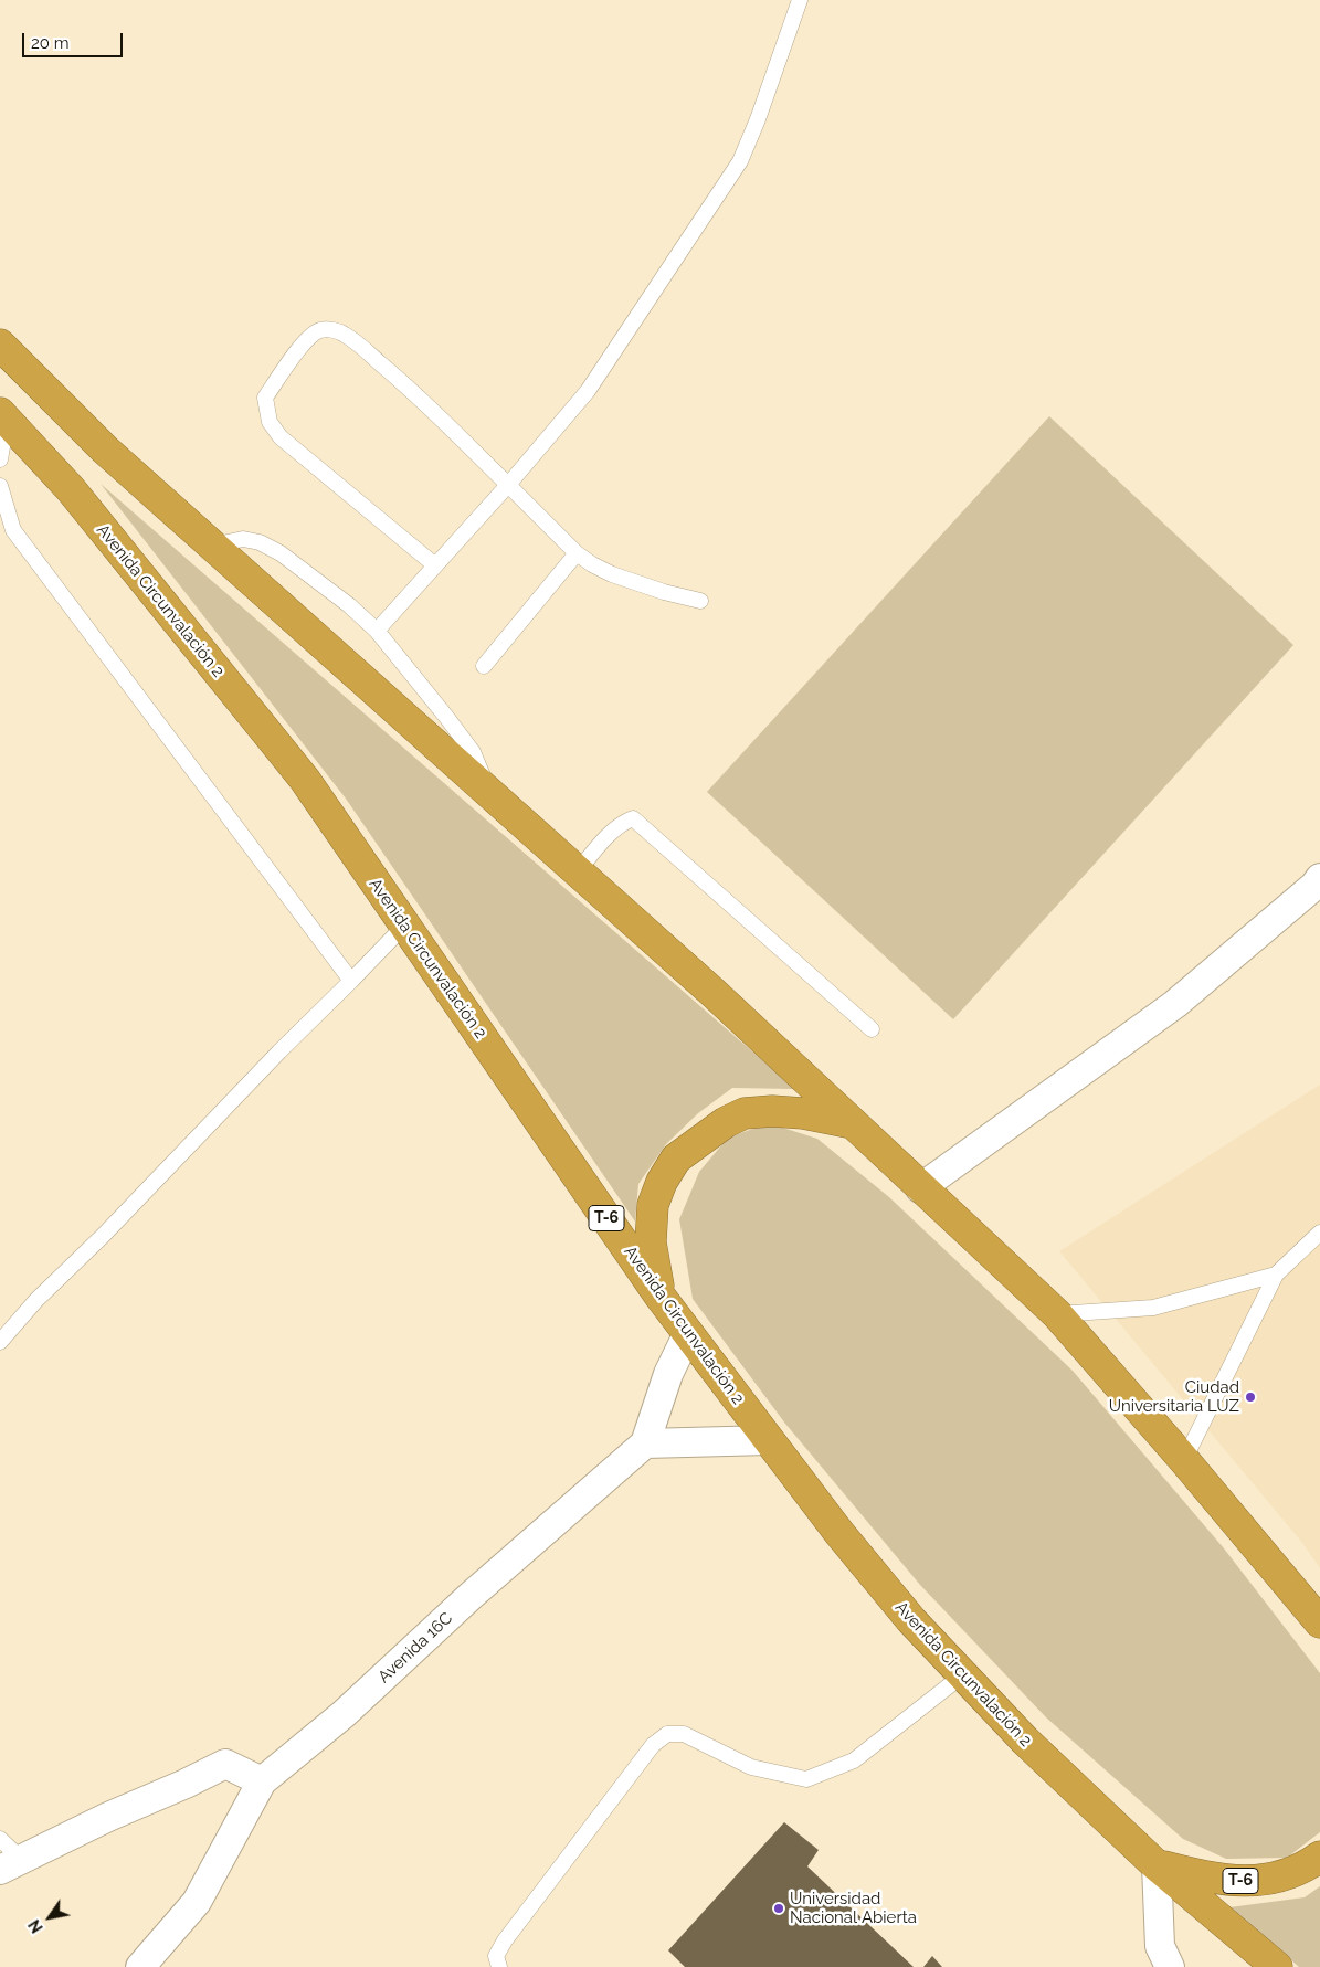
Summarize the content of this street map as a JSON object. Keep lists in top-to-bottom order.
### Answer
{
  "streets": {
    "highway": ["Avenida Circunvalación 2", "T-6"],
    "street": ["Avenida 16C"]
  },
  "crossings": [
    ["Avenida Circunvalación 2", "T-6"],
    ["Avenida Circunvalación 2", "Avenida 16C"]
  ],
  "places": ["Ciudad Universitaria LUZ", "Universidad Nacional Abierta"],
  "scale_bar": "20 m",
  "north": "bottom left"
}
